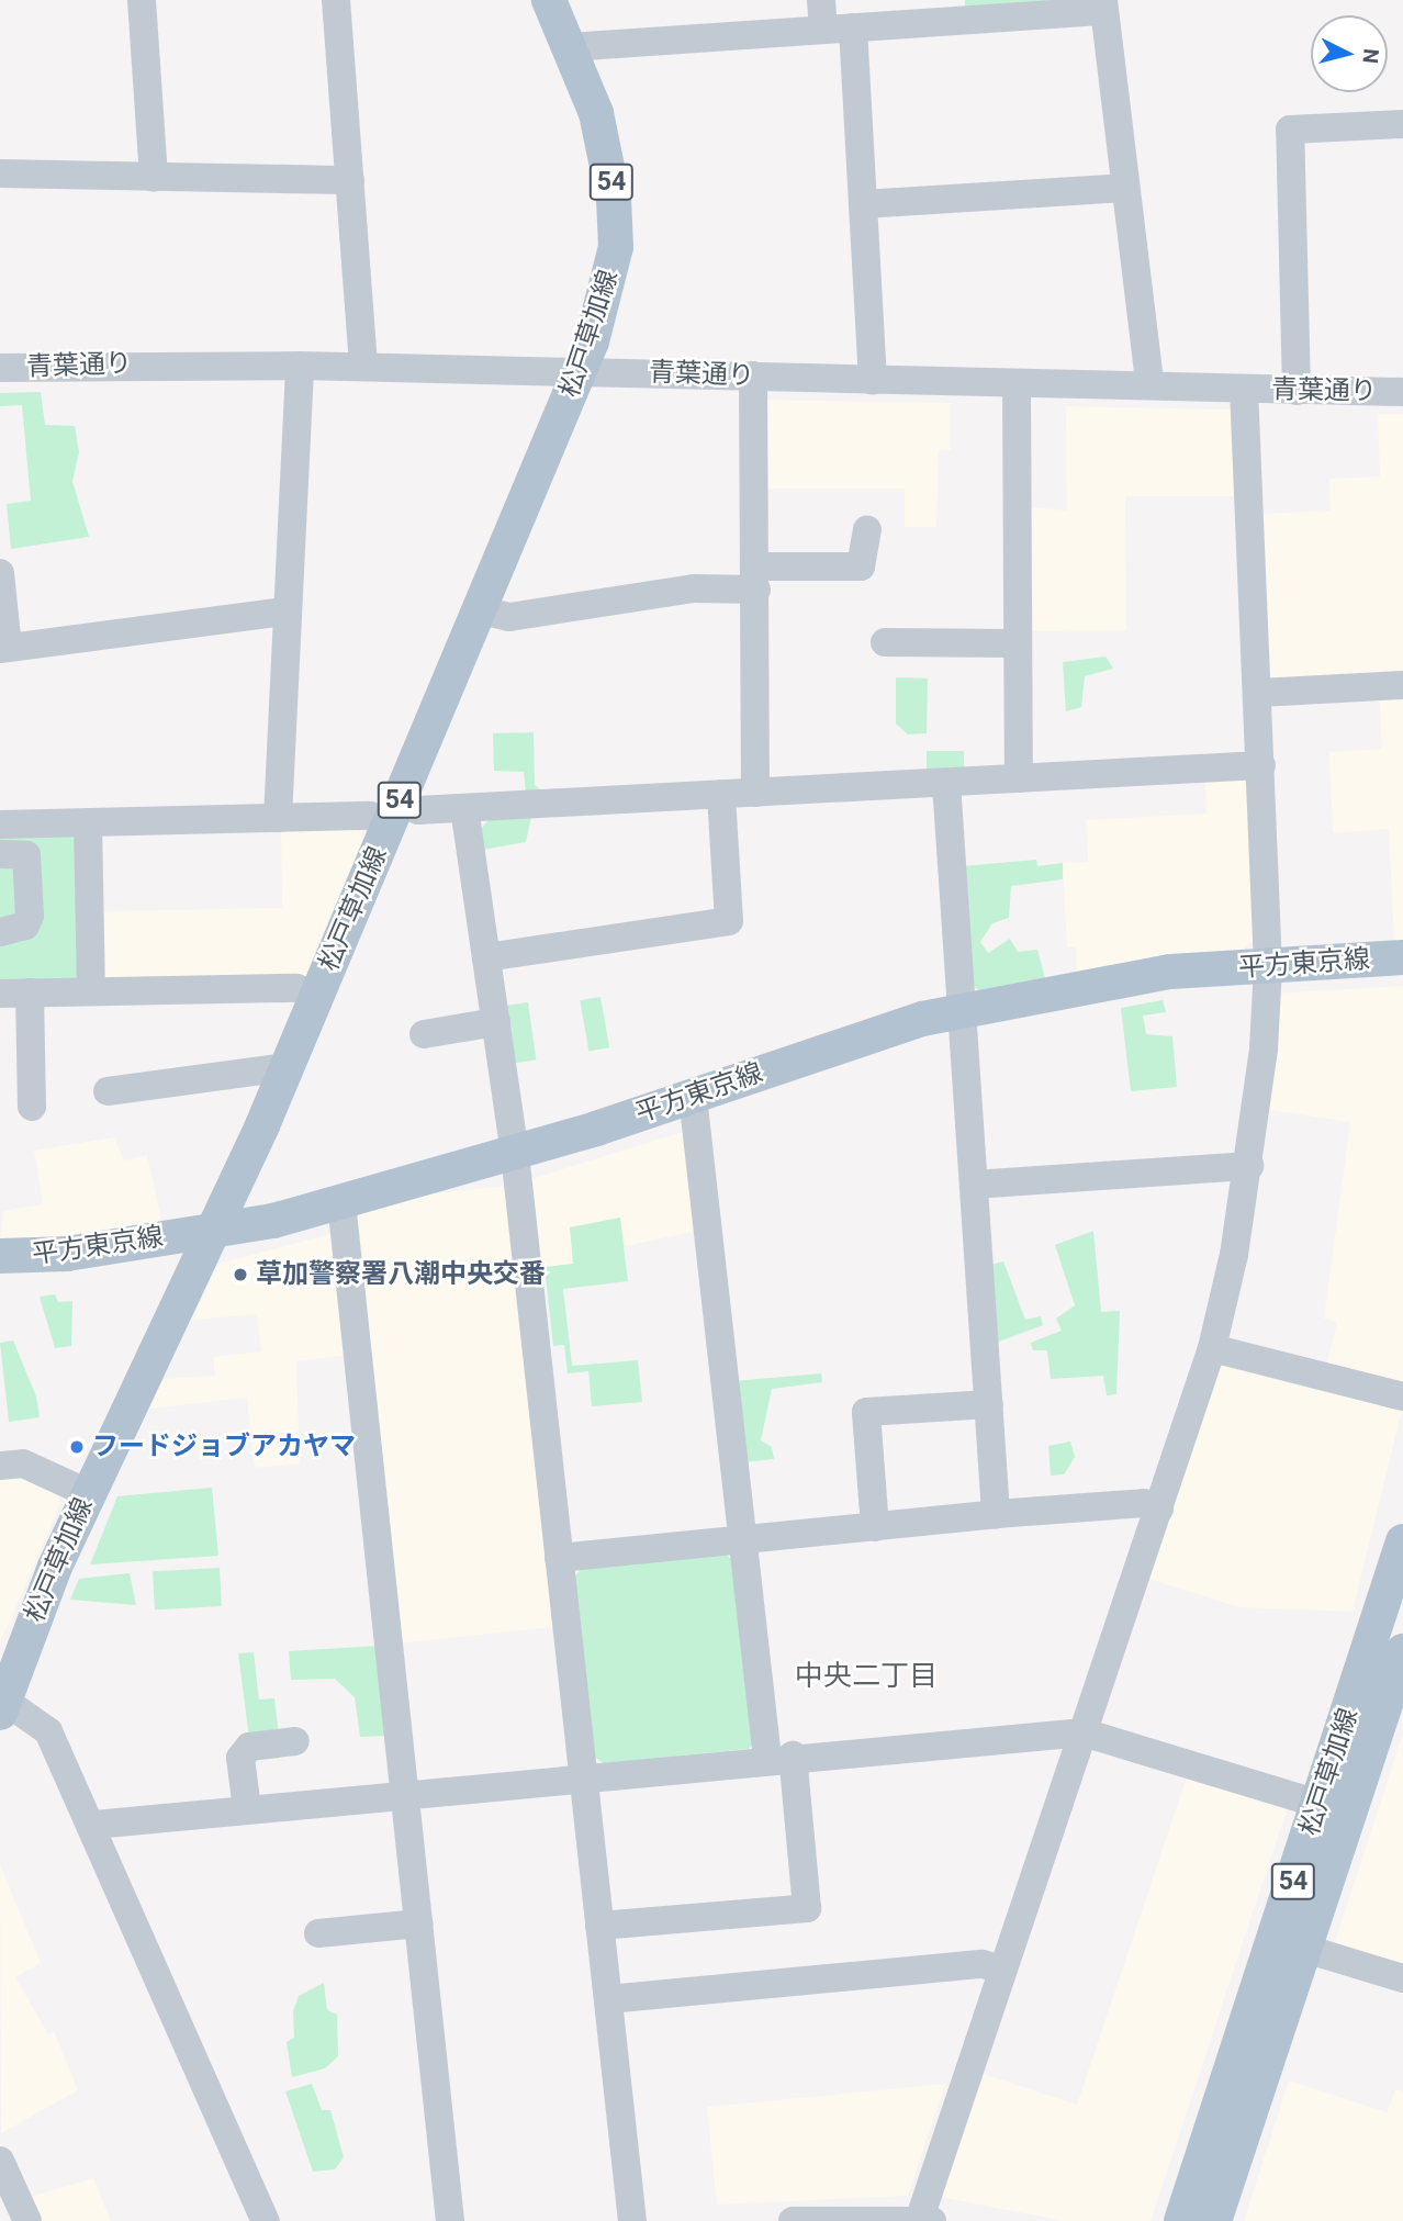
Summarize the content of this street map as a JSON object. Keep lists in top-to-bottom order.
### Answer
{
  "streets": {
    "main road": ["54", "松戸草加線", "平方東京線"],
    "street": ["青葉通り"]
  },
  "crossings": [
    ["松戸草加線", "青葉通り"],
    ["松戸草加線", "平方東京線"]
  ],
  "districts": ["中央二丁目"],
  "places": ["草加警察署八潮中央交番", "フードジョブアカヤマ"],
  "north": "right"
}
